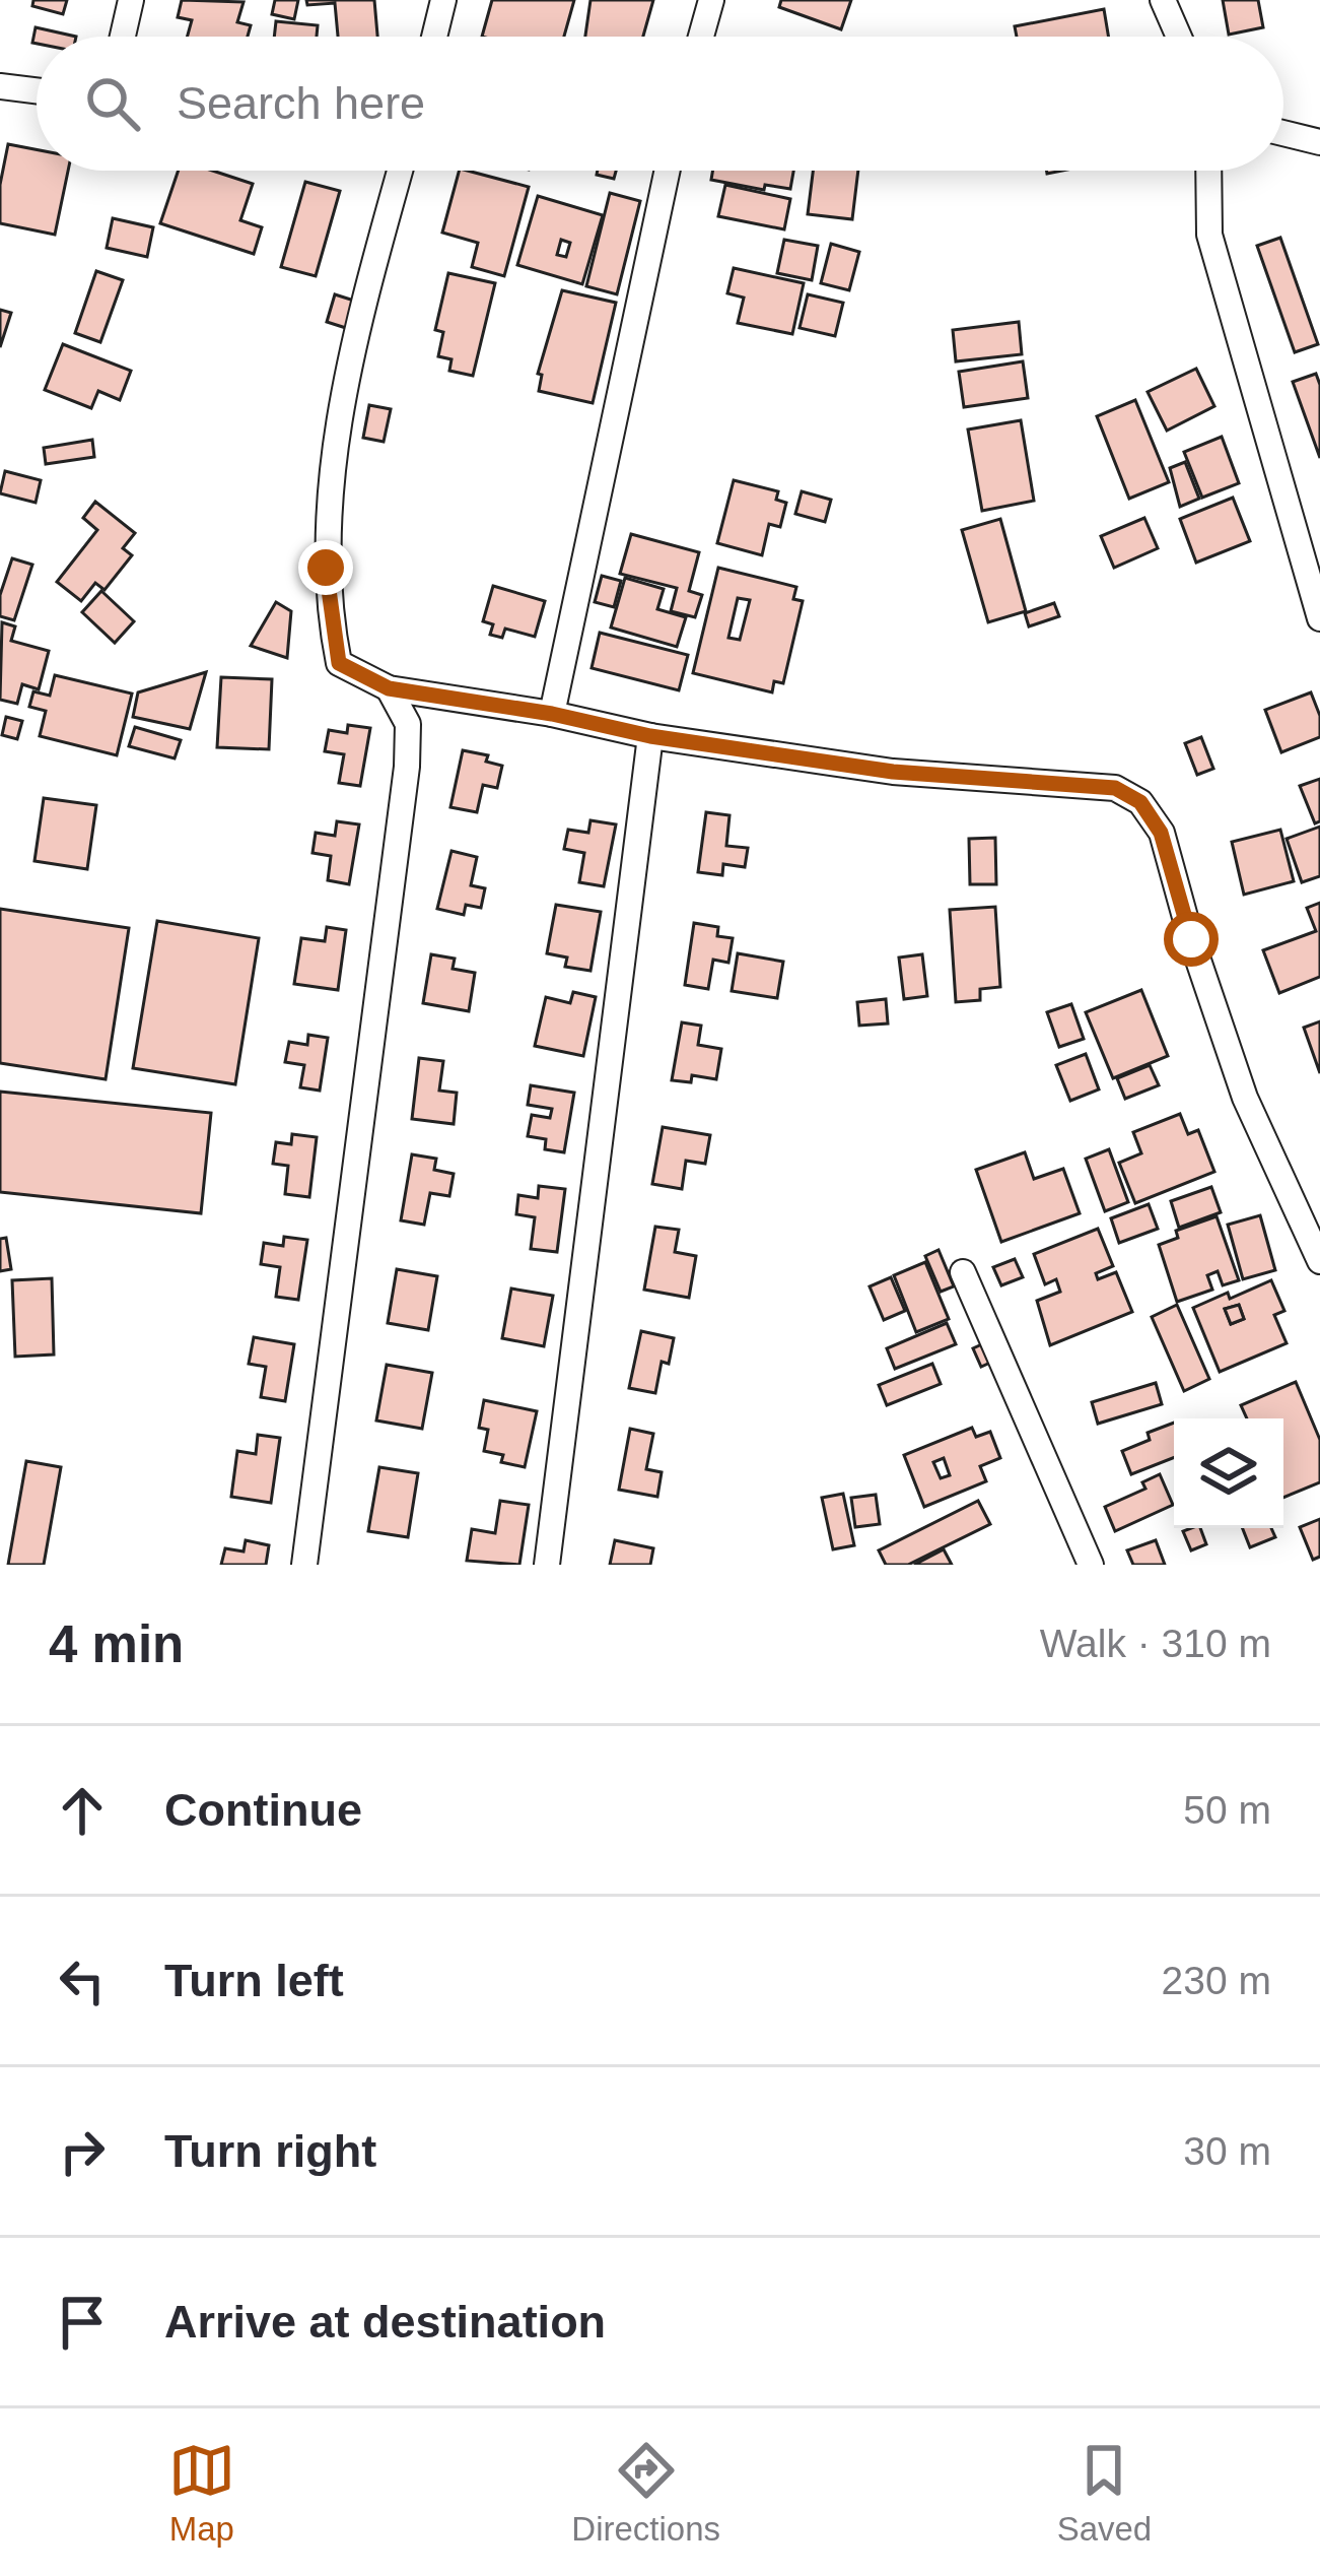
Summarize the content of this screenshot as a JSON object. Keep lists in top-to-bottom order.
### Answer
{
  "page": {
    "search": "Search here",
    "heading": ["4 min", "Walk · 310 m"],
    "list": [
      ["Continue", "50 m"],
      ["Turn left", "230 m"],
      ["Turn right", "30 m"],
      "Arrive at destination"
    ],
    "nav": ["Map", "Directions", "Saved"]
  }
}
